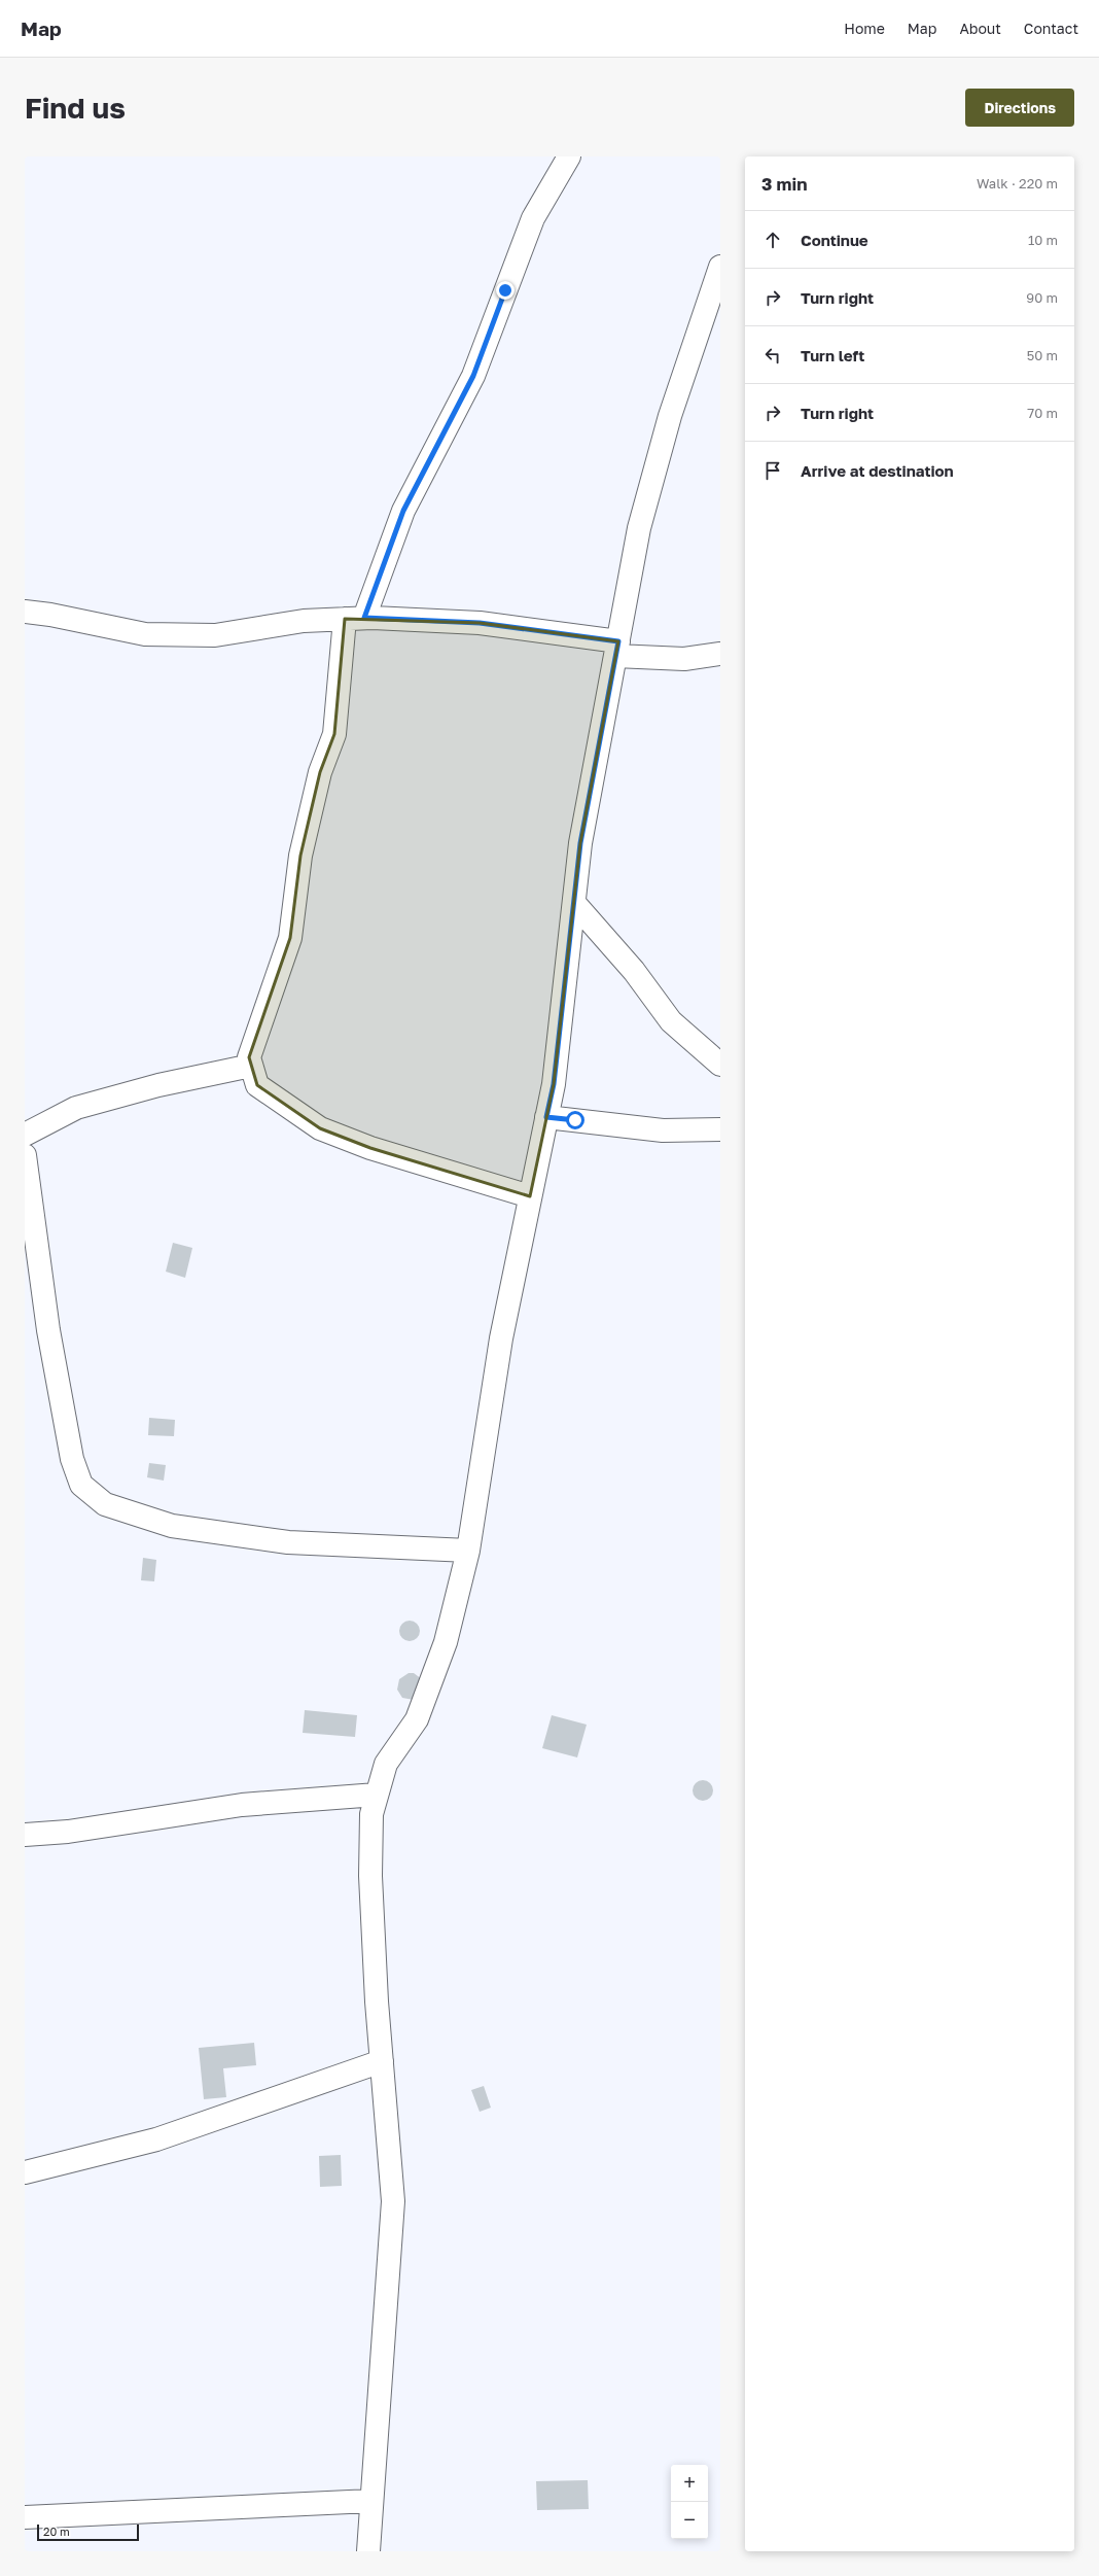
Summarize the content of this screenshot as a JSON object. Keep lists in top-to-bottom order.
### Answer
{
  "scale_bar": "20 m",
  "page": {
    "header": "Map",
    "nav": [
      "Home",
      "Map",
      "About",
      "Contact"
    ],
    "buttons": "Directions",
    "title": "Find us",
    "heading": ["3 min", "Walk · 220 m"],
    "list": [
      ["Continue", "10 m"],
      ["Turn right", "90 m"],
      ["Turn left", "50 m"],
      ["Turn right", "70 m"],
      "Arrive at destination"
    ],
    "map_buttons": ["+", "−"],
    "scale": "20 m"
  }
}
